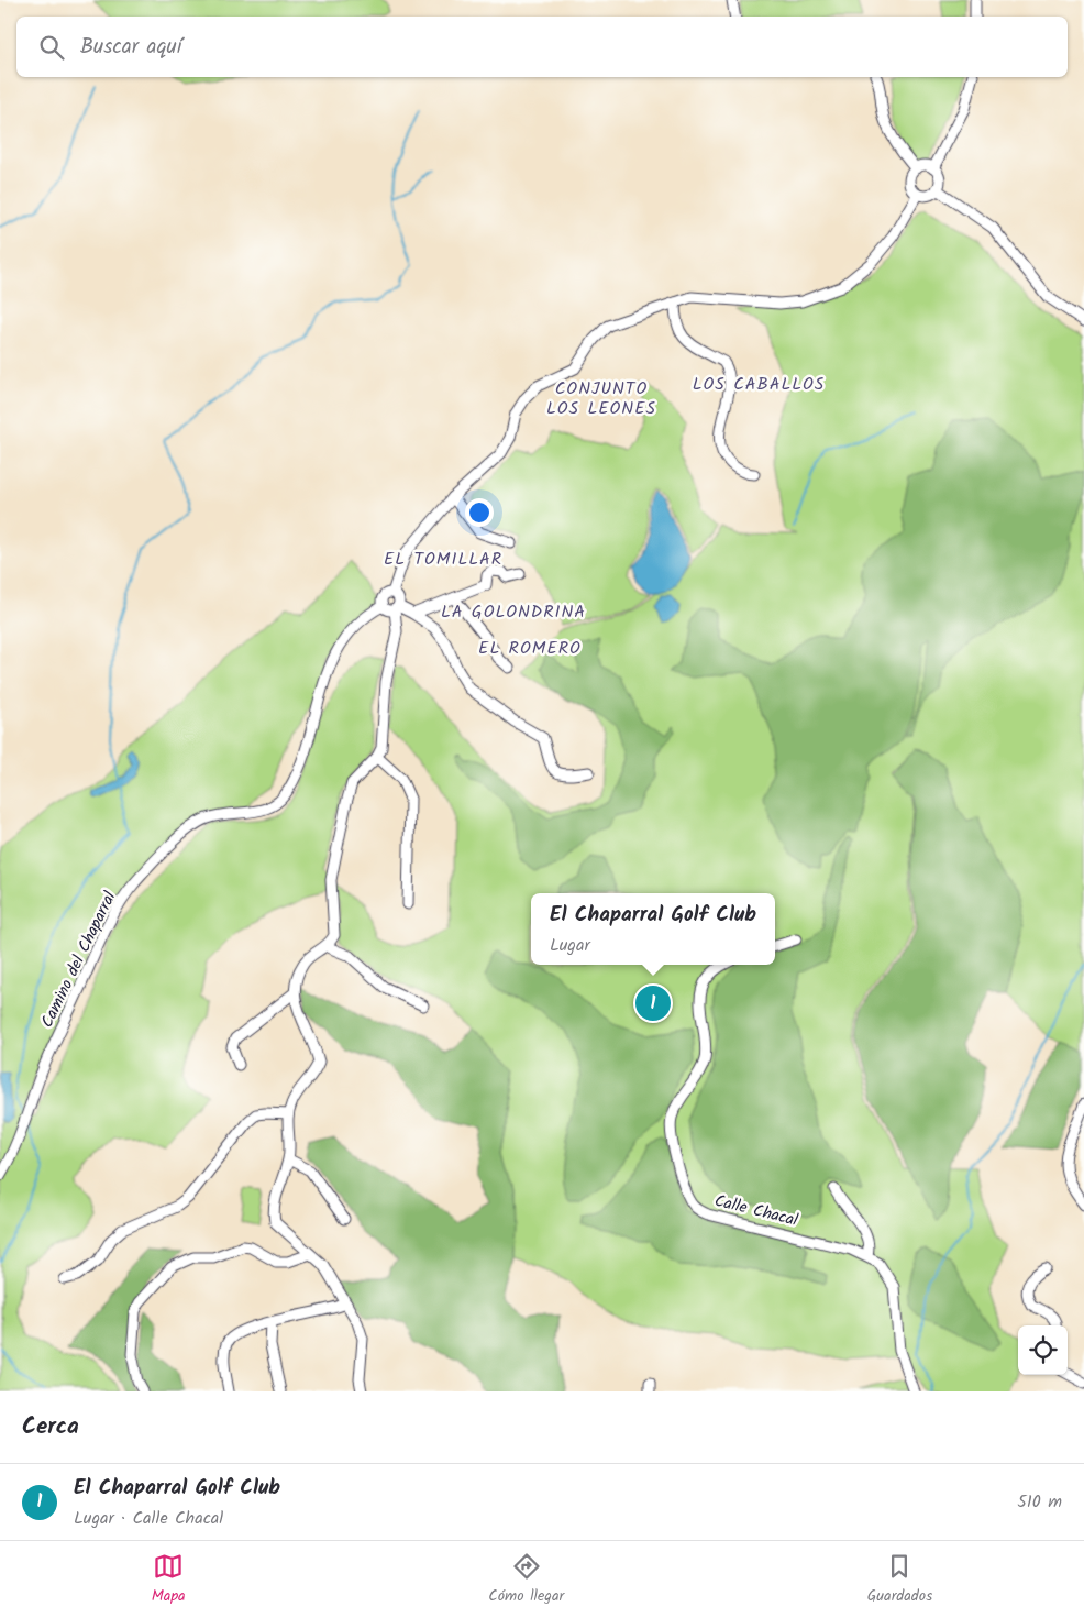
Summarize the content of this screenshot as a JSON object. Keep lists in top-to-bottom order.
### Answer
{
  "streets": {
    "street": ["Camino del Chaparral", "Calle Chacal"]
  },
  "districts": [
    "LOS CABALLOS",
    "CONJUNTO LOS LEONES",
    "EL TOMILLAR",
    "LA GOLONDRINA",
    "EL ROMERO"
  ],
  "page": {
    "search": "Buscar aquí",
    "popup": ["El Chaparral Golf Club", "Lugar"],
    "pins": "1",
    "heading": "Cerca",
    "list": [
      {
        "mark": "1",
        "name": "El Chaparral Golf Club",
        "note": "Lugar · Calle Chacal",
        "value": "510 m"
      }
    ],
    "nav": ["Mapa", "Cómo llegar", "Guardados"]
  }
}
